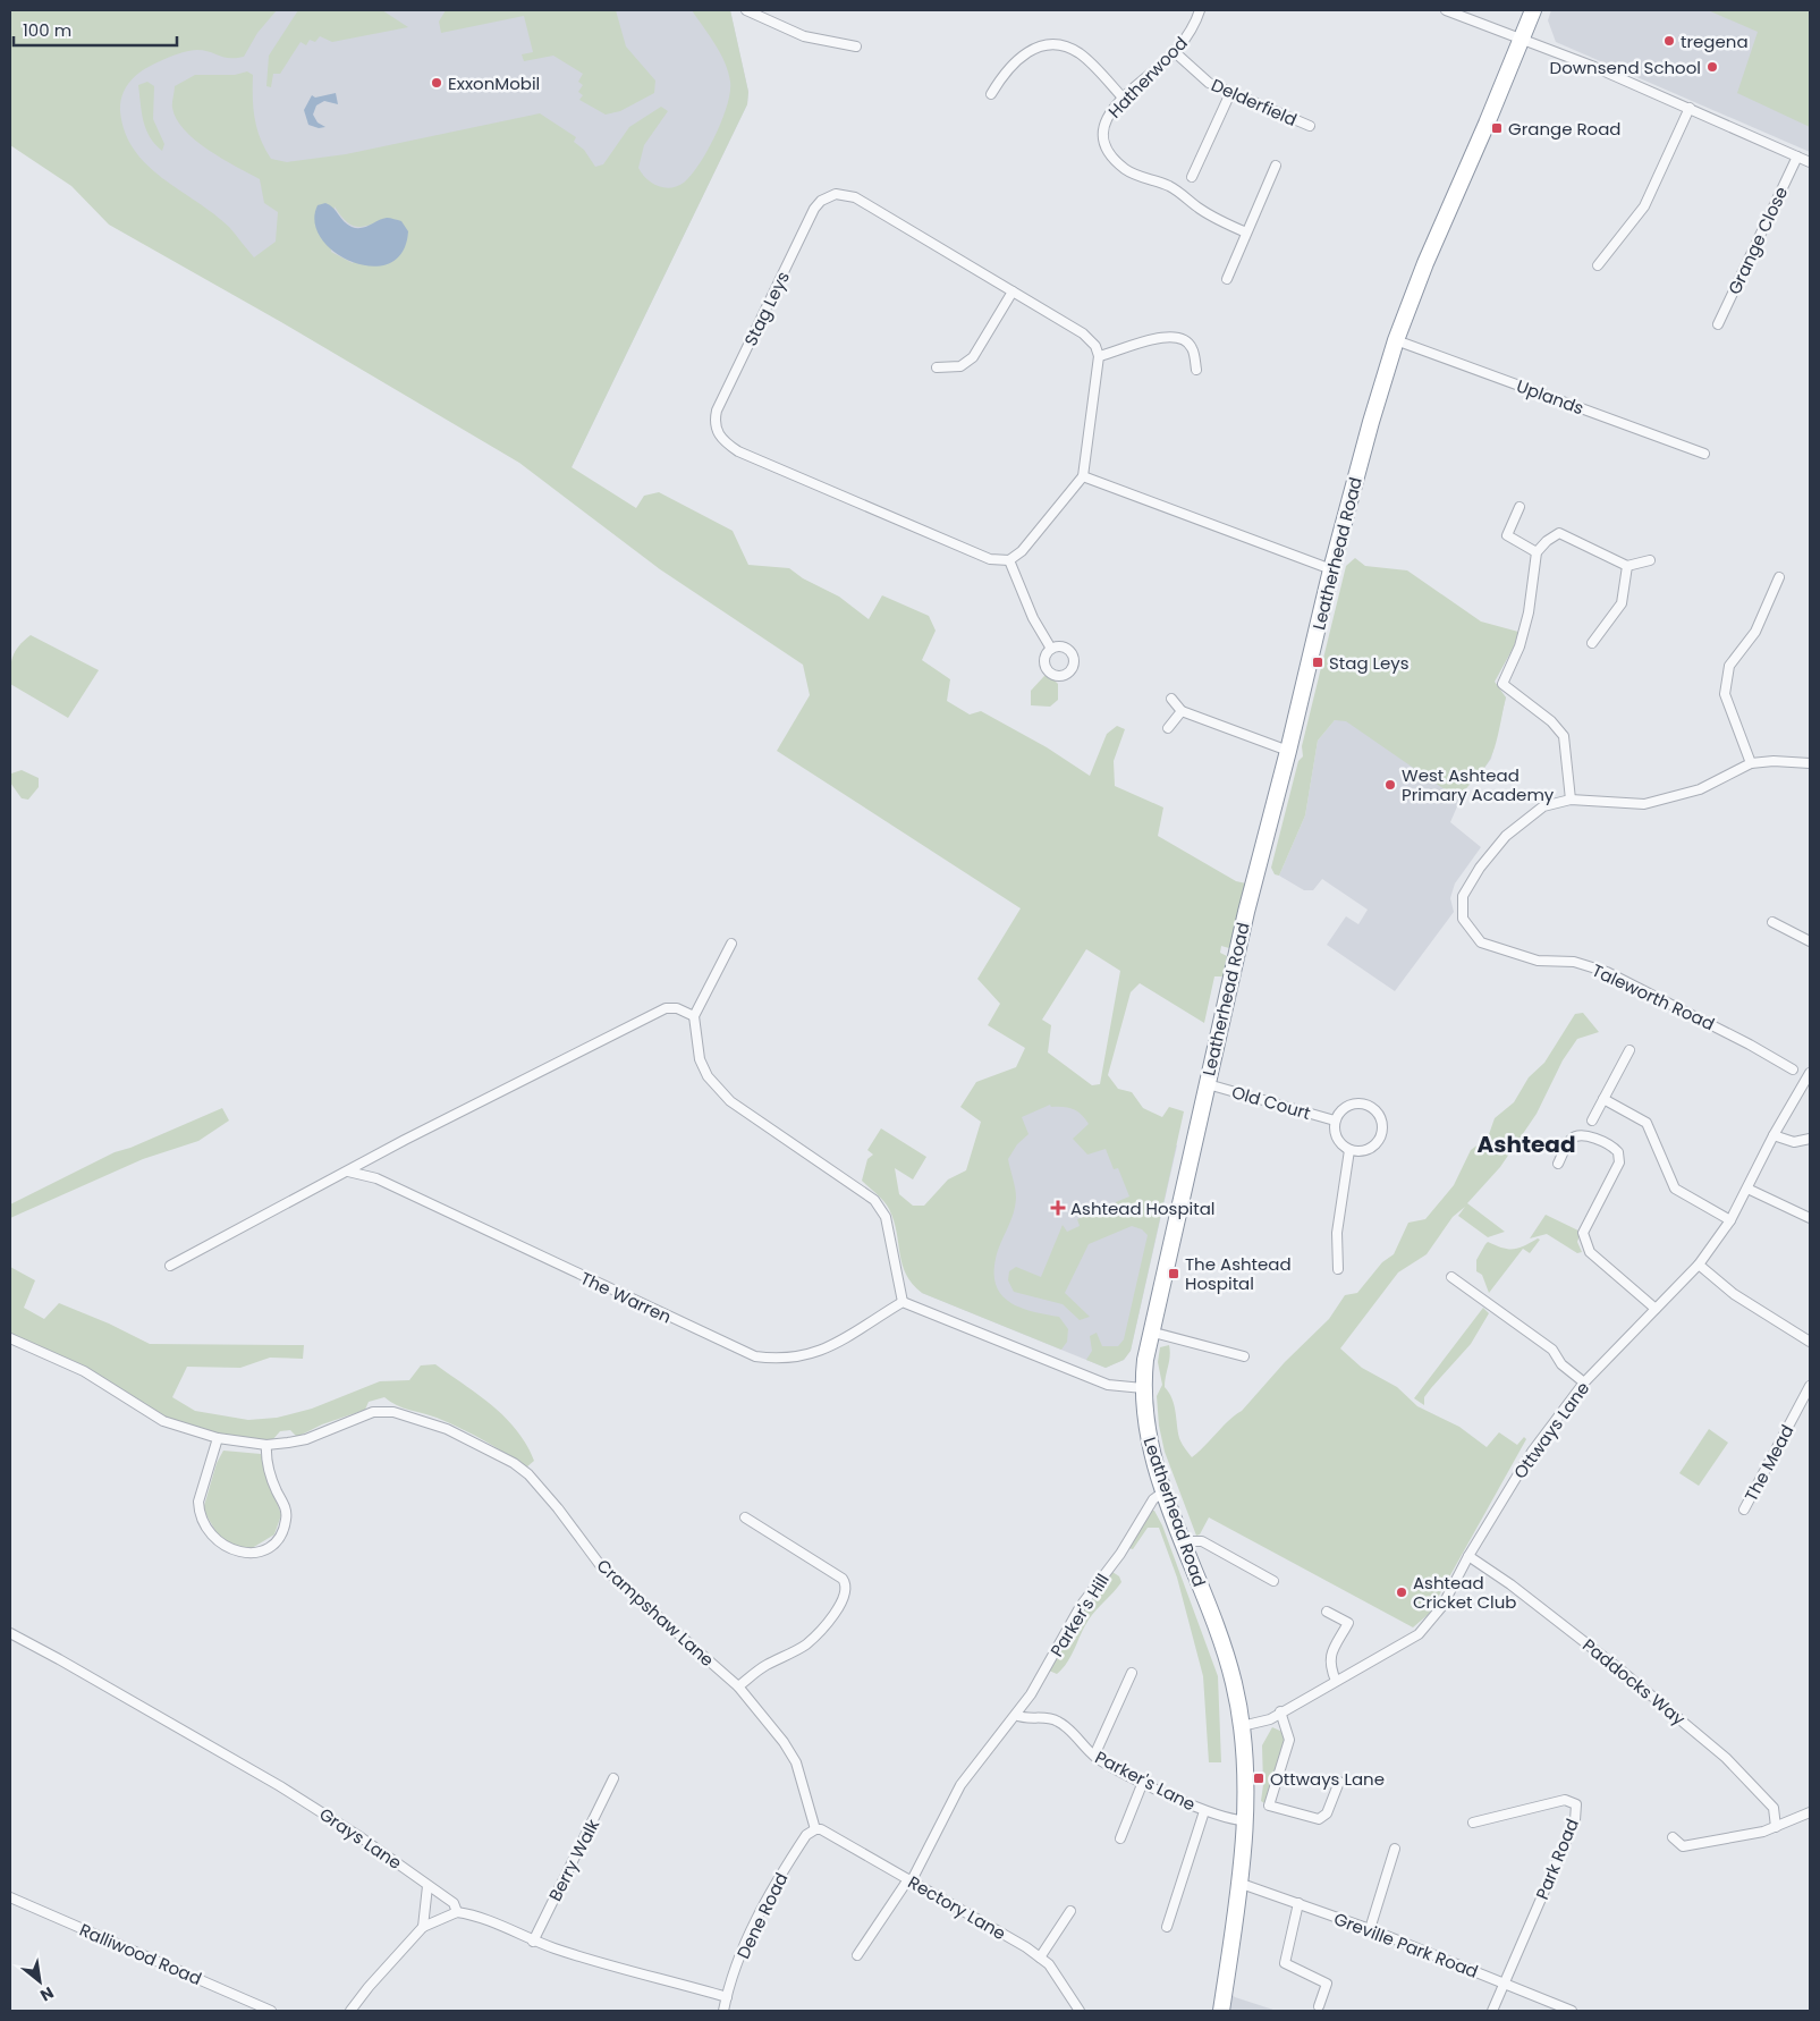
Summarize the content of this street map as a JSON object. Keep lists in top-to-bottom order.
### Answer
{
  "streets": {
    "highway": ["Leatherhead Road"],
    "street": [
      "Hatherwood",
      "Delderfield",
      "Grange Close",
      "Stag Leys",
      "Uplands",
      "Taleworth Road",
      "Old Court",
      "The Warren",
      "Ottways Lane",
      "The Mead",
      "Crampshaw Lane",
      "Parker's Hill",
      "Paddocks Way",
      "Parker's Lane",
      "Grays Lane",
      "Park Road",
      "Berry Walk",
      "Rectory Lane",
      "Dene Road",
      "Greville Park Road",
      "Ralliwood Road"
    ]
  },
  "crossings": [
    ["Hatherwood", "Delderfield"],
    ["Uplands", "Leatherhead Road"],
    ["Leatherhead Road", "Old Court"],
    ["Leatherhead Road", "Ottways Lane"],
    ["Leatherhead Road", "Parker's Hill"],
    ["Leatherhead Road", "Parker's Lane"],
    ["Leatherhead Road", "Greville Park Road"],
    ["Ottways Lane", "Paddocks Way"],
    ["Crampshaw Lane", "Rectory Lane"],
    ["Crampshaw Lane", "Dene Road"],
    ["Parker's Hill", "Parker's Lane"],
    ["Grays Lane", "Berry Walk"],
    ["Grays Lane", "Dene Road"],
    ["Park Road", "Greville Park Road"],
    ["Rectory Lane", "Dene Road"]
  ],
  "districts": ["Ashtead"],
  "places": {
    "other": [
      "tregena",
      "Downsend School",
      "ExxonMobil",
      "West Ashtead Primary Academy",
      "Ashtead Cricket Club"
    ],
    "transit": [
      "Grange Road",
      "Stag Leys",
      "The Ashtead Hospital",
      "Ottways Lane"
    ],
    "health": ["Ashtead Hospital"]
  },
  "scale_bar": "100 m",
  "north": "bottom right"
}
